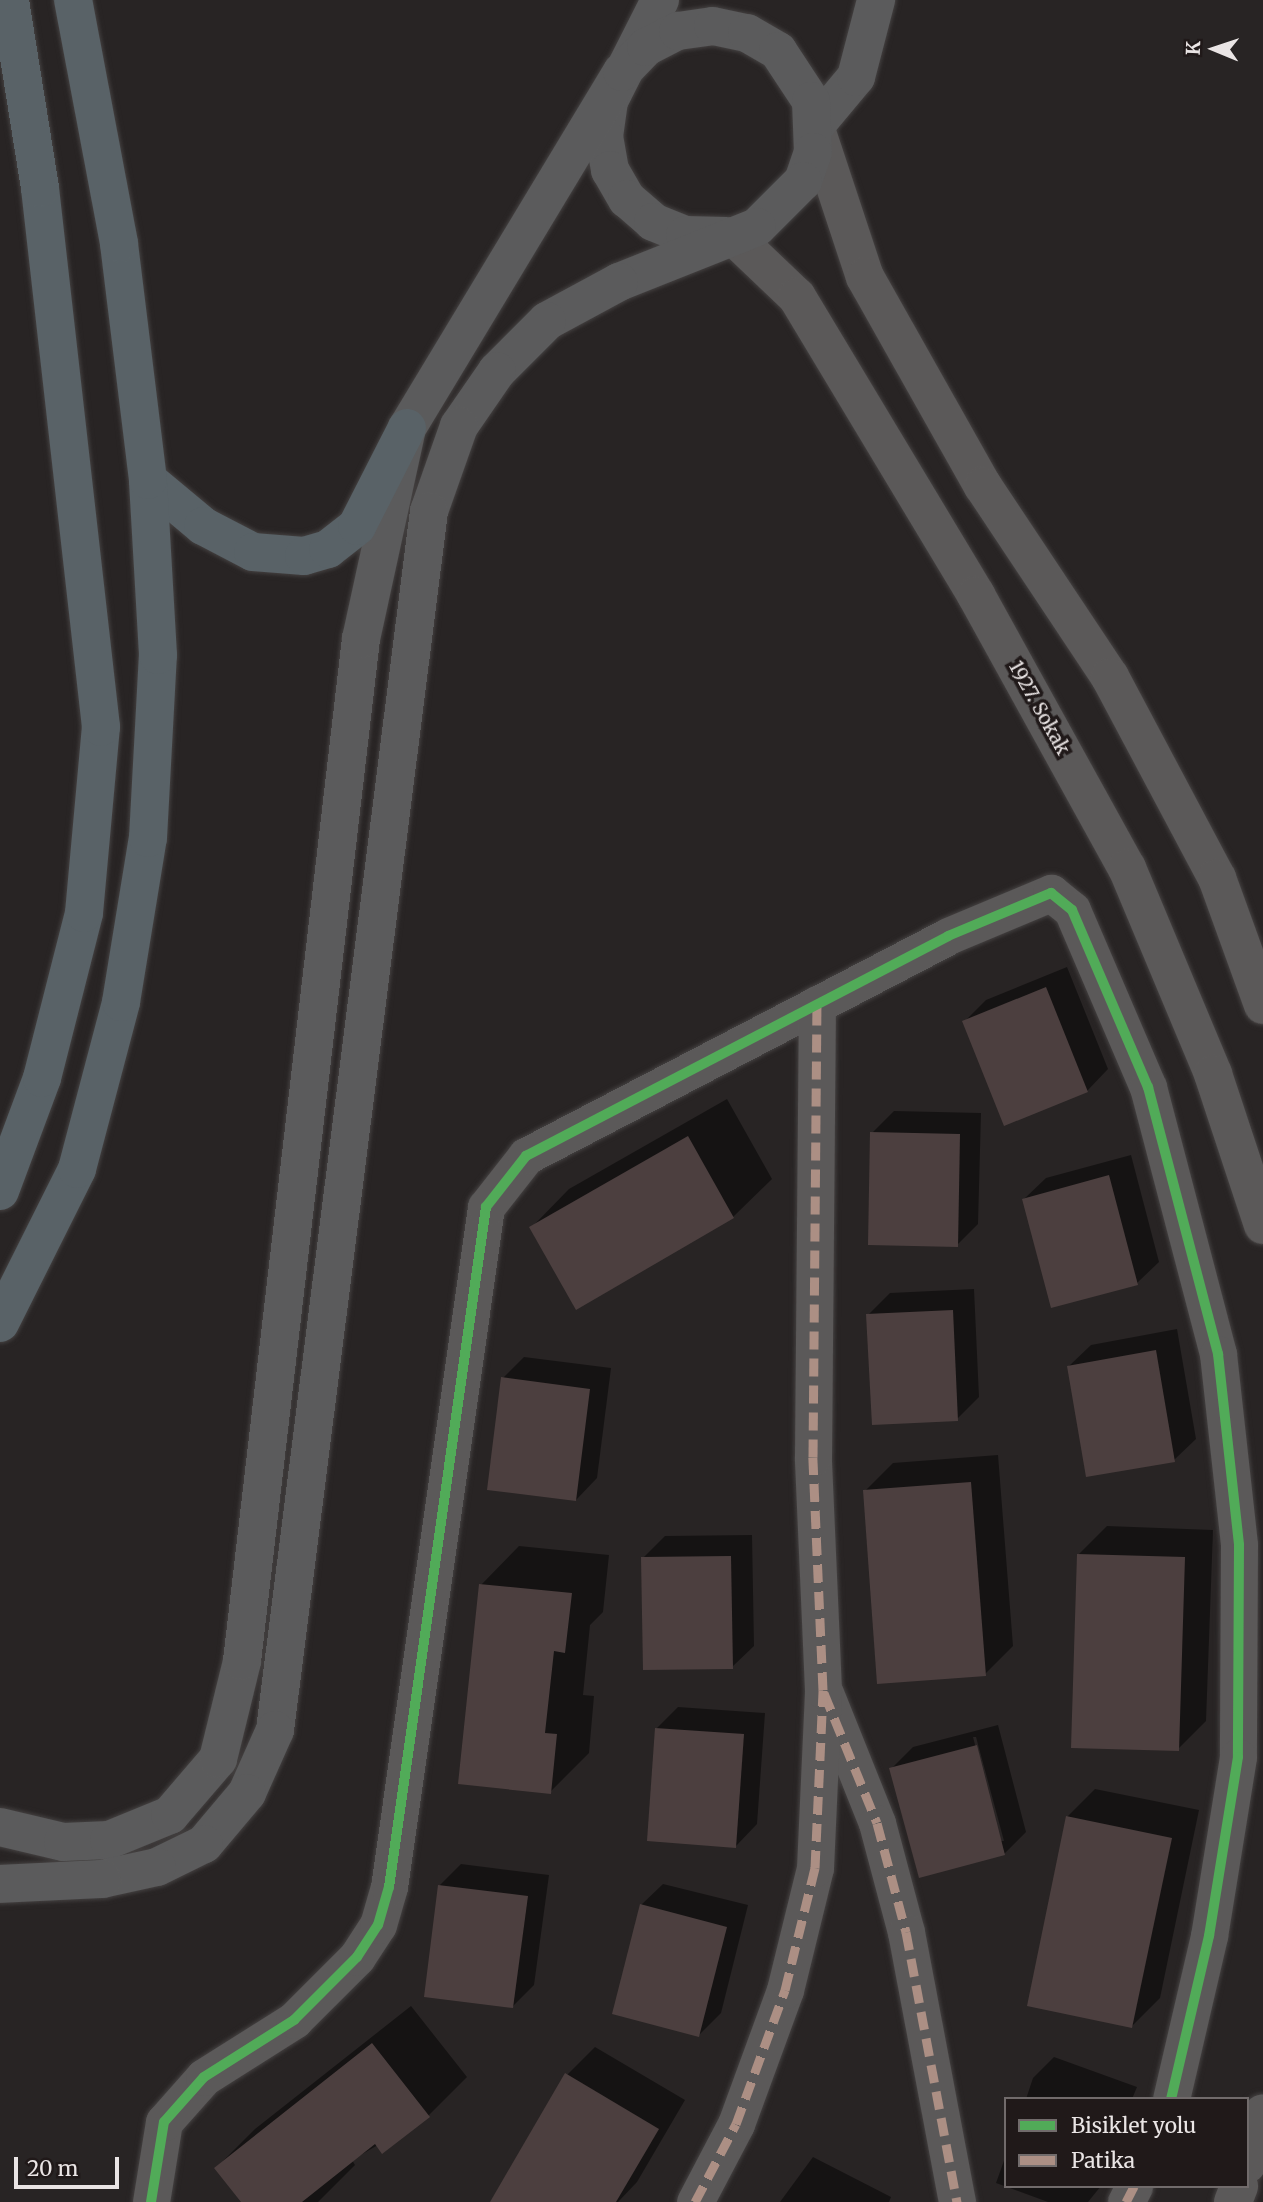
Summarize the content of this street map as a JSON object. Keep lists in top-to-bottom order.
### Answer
{
  "streets": {
    "street": ["1927. Sokak"]
  },
  "legend": ["Bisiklet yolu", "Patika"],
  "scale_bar": "20 m",
  "north": "left"
}
